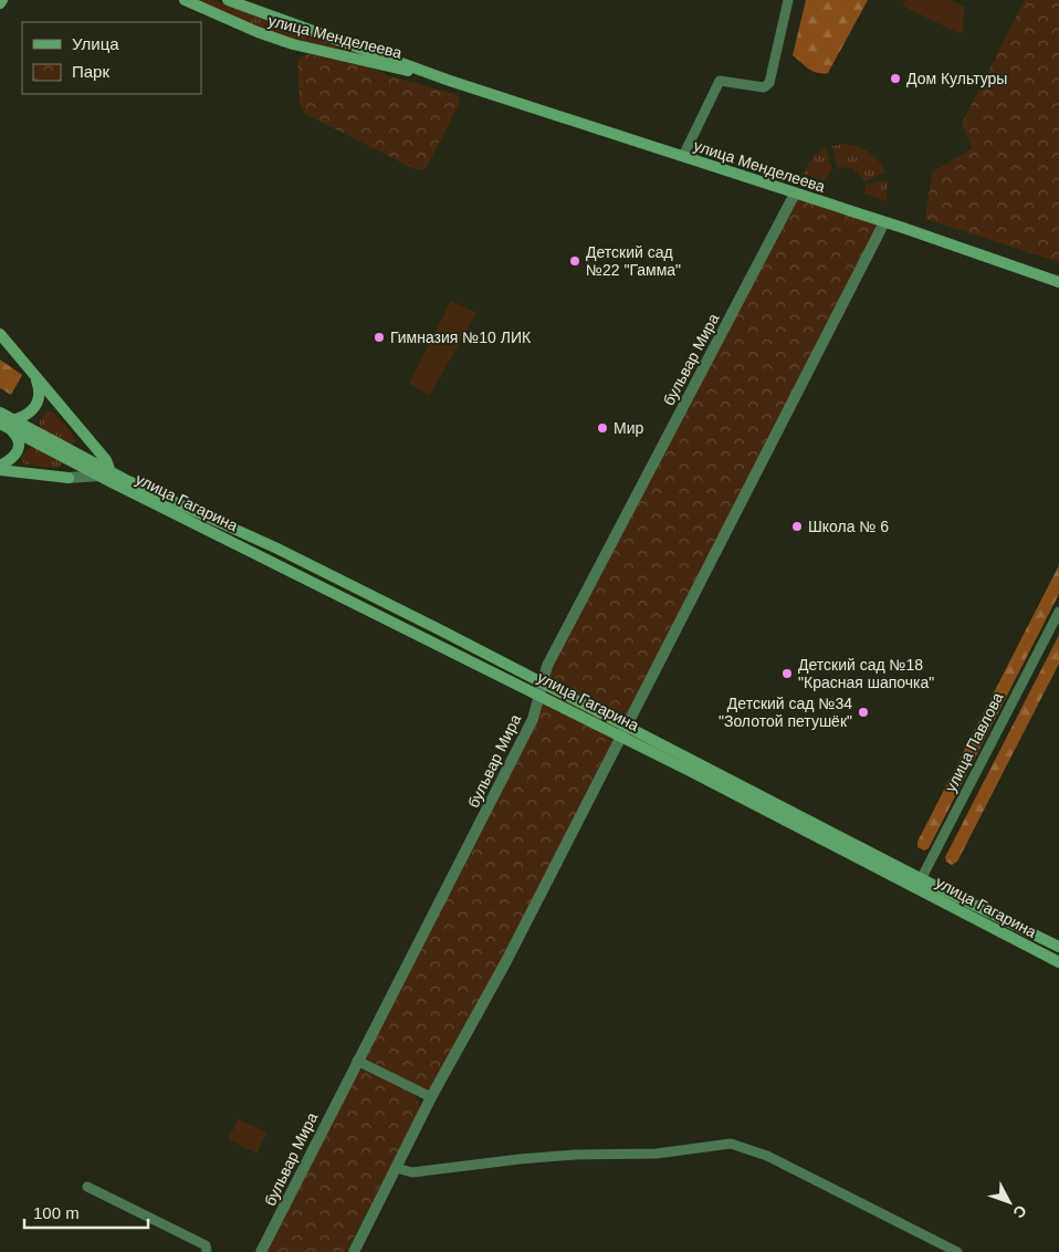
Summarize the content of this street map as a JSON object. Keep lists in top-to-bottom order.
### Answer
{
  "streets": {
    "main road": ["улица Менделеева", "улица Гагарина"],
    "street": ["бульвар Мира", "улица Павлова"]
  },
  "crossings": [
    ["улица Менделеева", "бульвар Мира"],
    ["бульвар Мира", "улица Гагарина"],
    ["улица Гагарина", "улица Павлова"]
  ],
  "places": [
    "Дом Культуры",
    "Детский сад №22 \"Гамма\"",
    "Гимназия №10 ЛИК",
    "Мир",
    "Школа № 6",
    "Детский сад №18 \"Красная шапочка\"",
    "Детский сад №34 \"Золотой петушёк\""
  ],
  "legend": ["Улица", "Парк"],
  "scale_bar": "100 m",
  "north": "bottom right"
}
